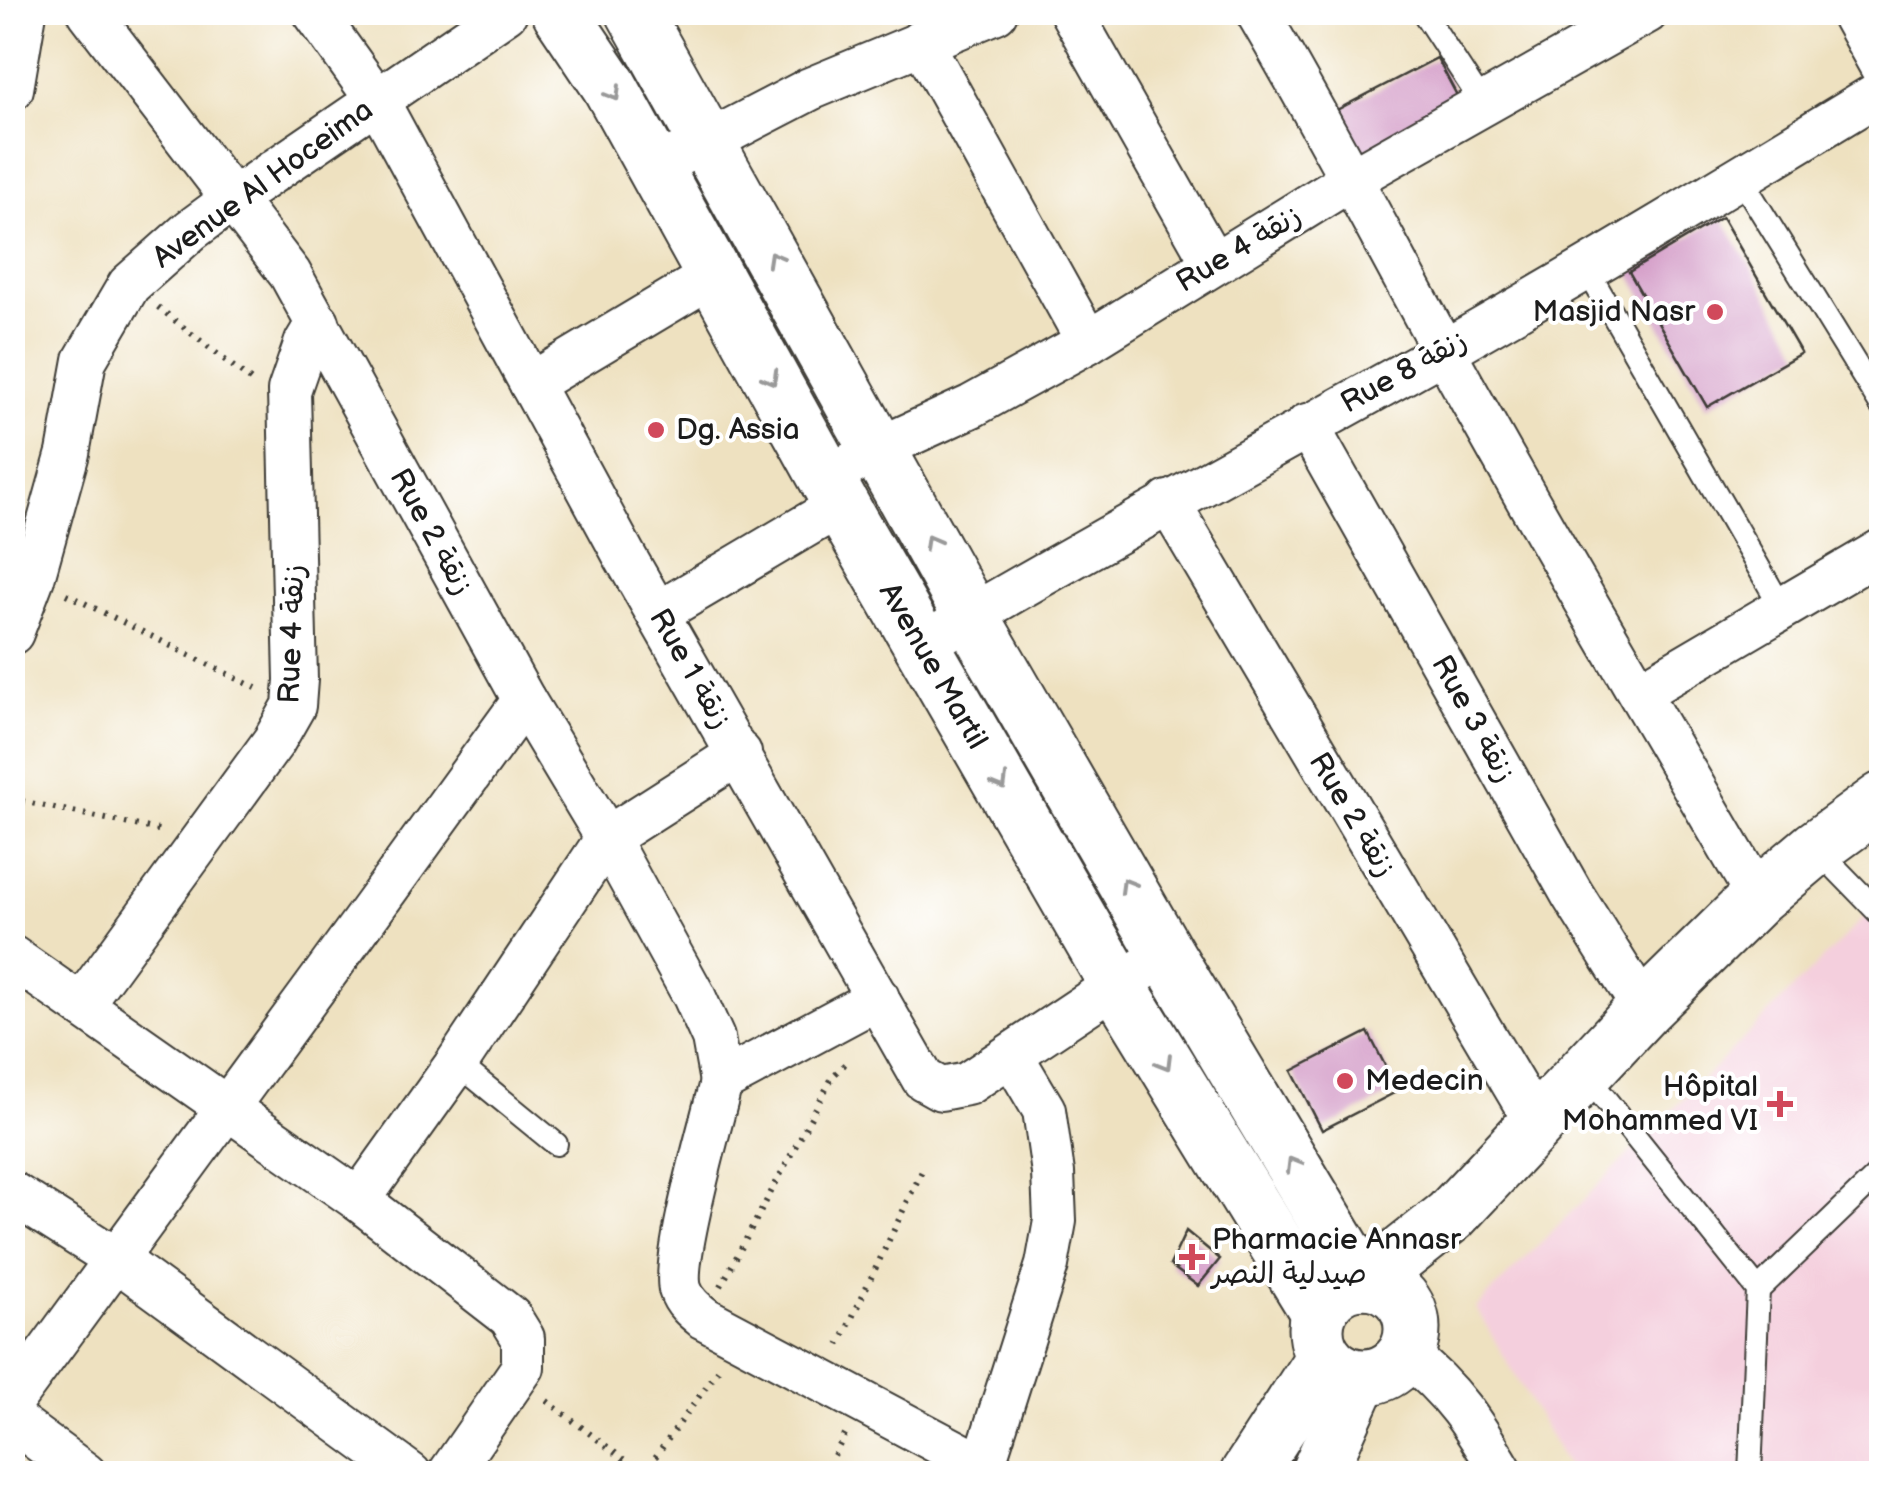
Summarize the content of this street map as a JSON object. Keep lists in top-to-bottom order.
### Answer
{
  "streets": {
    "street": [
      "Avenue Al Hoceima",
      "Rue 4 زنقة",
      "Rue 8 زنقة",
      "Rue 2 زنقة",
      "Avenue Martil",
      "Rue 1 زنقة",
      "Rue 3 زنقة"
    ]
  },
  "crossings": [
    ["Avenue Al Hoceima", "Rue 2 زنقة"],
    ["Avenue Al Hoceima", "Rue 1 زنقة"],
    ["Rue 4 زنقة", "Rue 2 زنقة"],
    ["Rue 4 زنقة", "Avenue Martil"],
    ["Rue 4 زنقة", "Rue 1 زنقة"],
    ["Rue 8 زنقة", "Rue 2 زنقة"],
    ["Rue 8 زنقة", "Avenue Martil"],
    ["Rue 8 زنقة", "Rue 3 زنقة"],
    ["Avenue Martil", "Rue 1 زنقة"]
  ],
  "places": {
    "other": ["Masjid Nasr", "Dg. Assia", "Medecin"],
    "health": ["Hôpital Mohammed VI", "Pharmacie Annasr صيدلية النصر"]
  }
}
